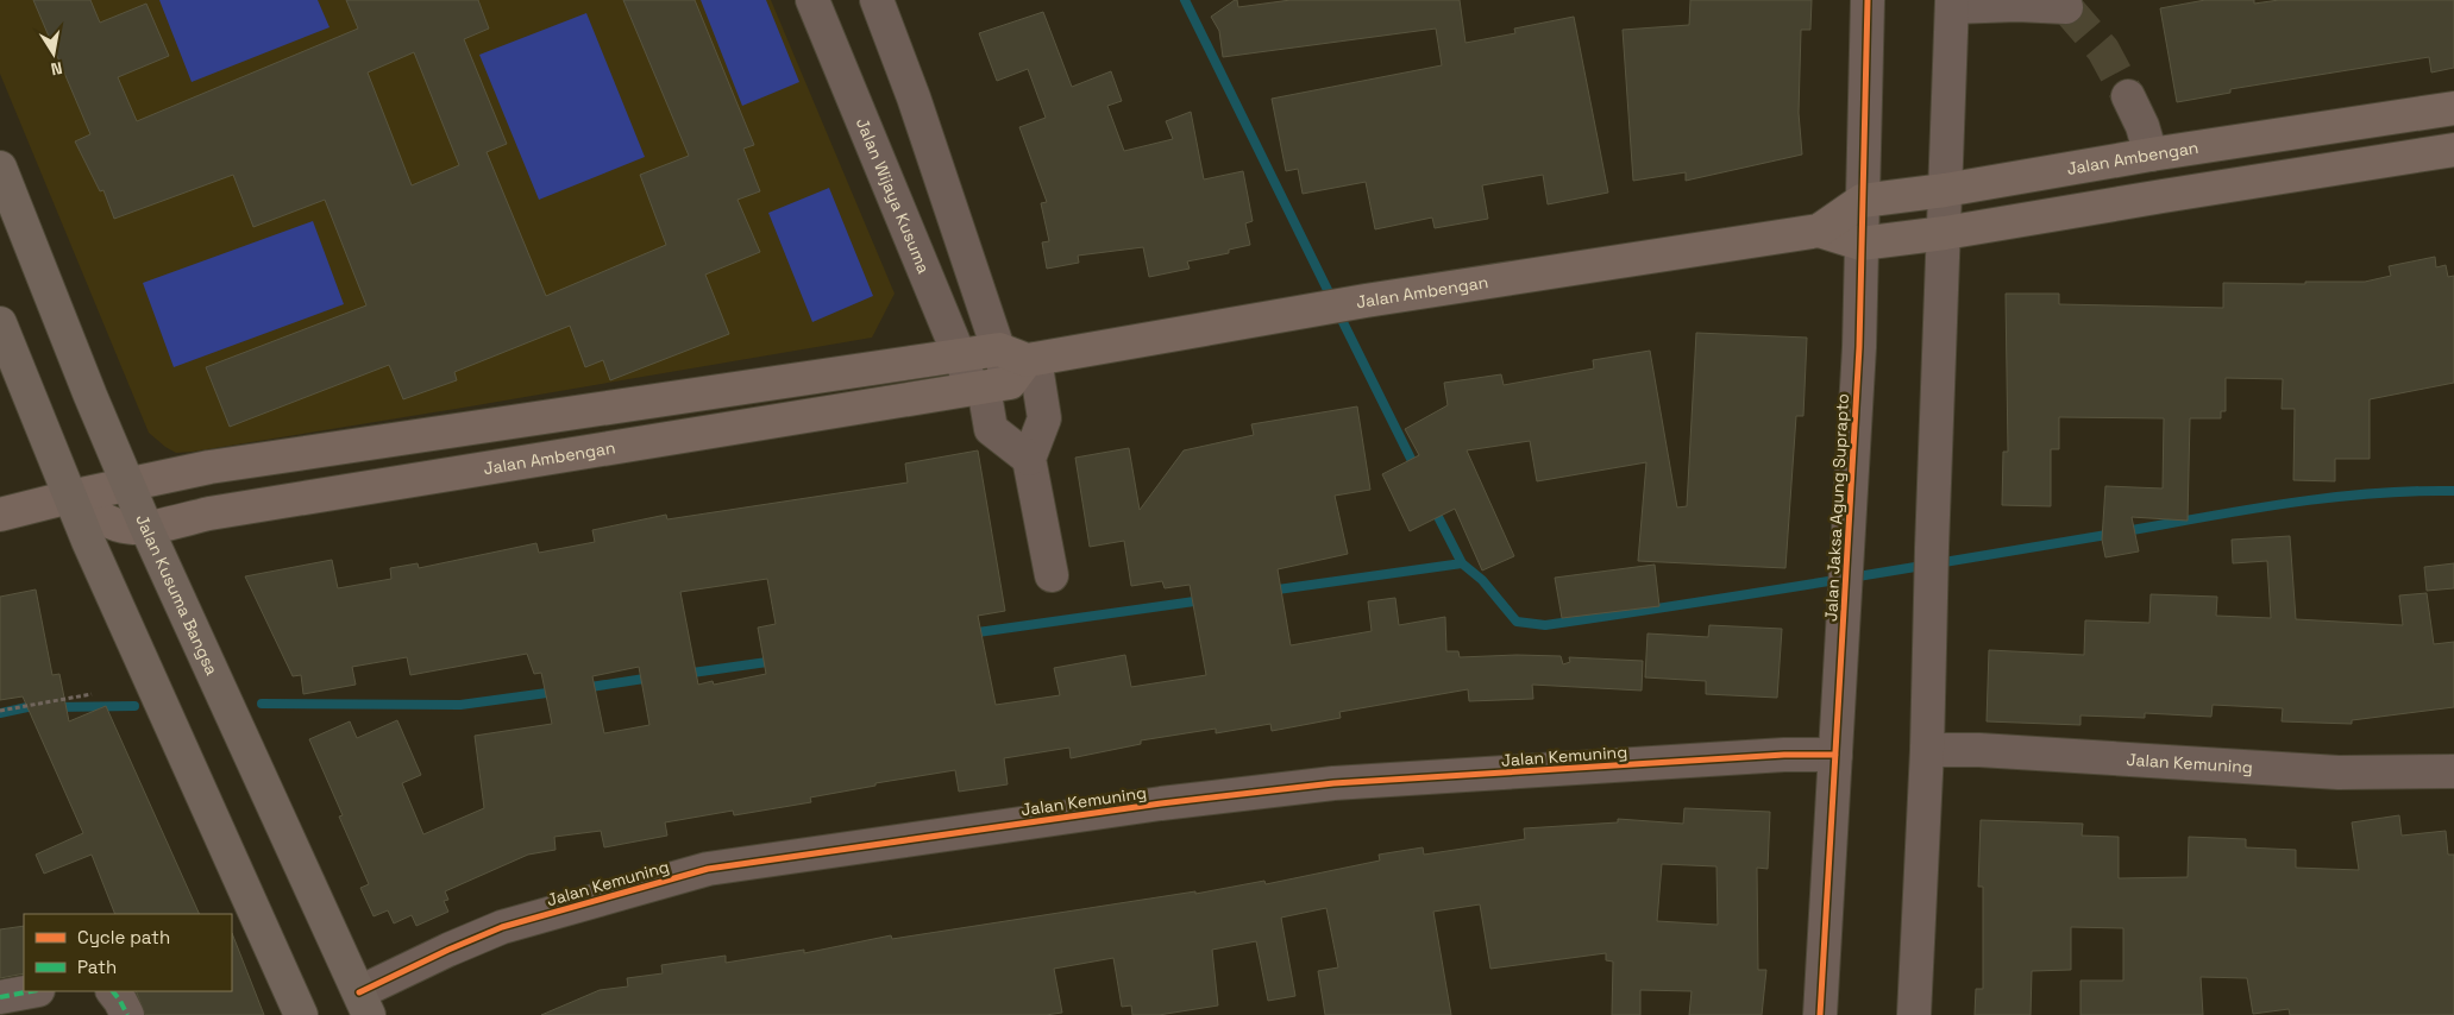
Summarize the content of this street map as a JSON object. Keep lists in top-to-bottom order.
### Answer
{
  "streets": {
    "highway": ["Jalan Kusuma Bangsa"],
    "main road": ["Jalan Ambengan"],
    "street": ["Jalan Wijaya Kusuma", "Jalan Jaksa Agung Suprapto", "Jalan Kemuning"]
  },
  "crossings": [
    ["Jalan Ambengan", "Jalan Wijaya Kusuma"],
    ["Jalan Ambengan", "Jalan Jaksa Agung Suprapto"],
    ["Jalan Ambengan", "Jalan Kusuma Bangsa"],
    ["Jalan Jaksa Agung Suprapto", "Jalan Kemuning"],
    ["Jalan Kusuma Bangsa", "Jalan Kemuning"]
  ],
  "legend": ["Cycle path", "Path"],
  "north": "bottom"
}
